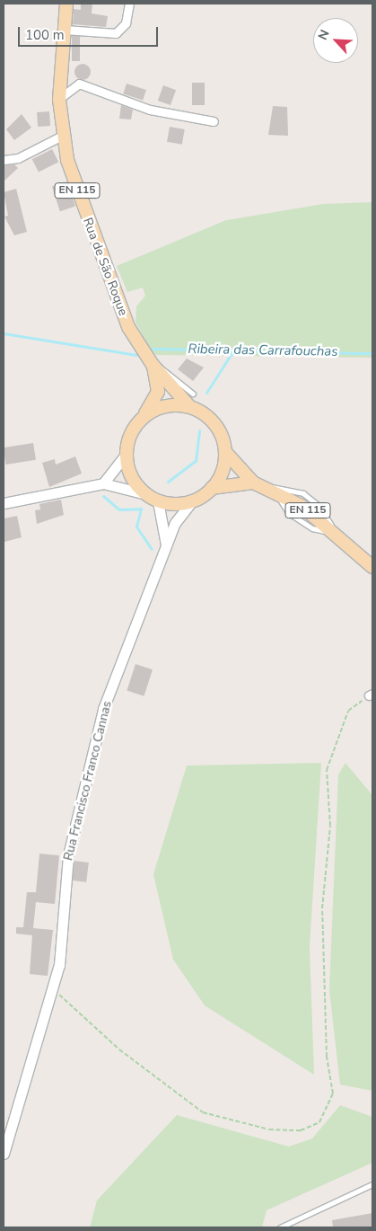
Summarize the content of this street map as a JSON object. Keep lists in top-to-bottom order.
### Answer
{
  "streets": {
    "main road": ["EN 115", "Rua de São Roque"],
    "street": ["Rua Francisco Franco Cannas"]
  },
  "crossings": [
    ["EN 115", "Rua de São Roque"],
    ["EN 115", "Rua Francisco Franco Cannas"],
    ["Rua de São Roque", "Rua Francisco Franco Cannas"]
  ],
  "water": ["Ribeira das Carrafouchas"],
  "scale_bar": "100 m",
  "north": "top left"
}
